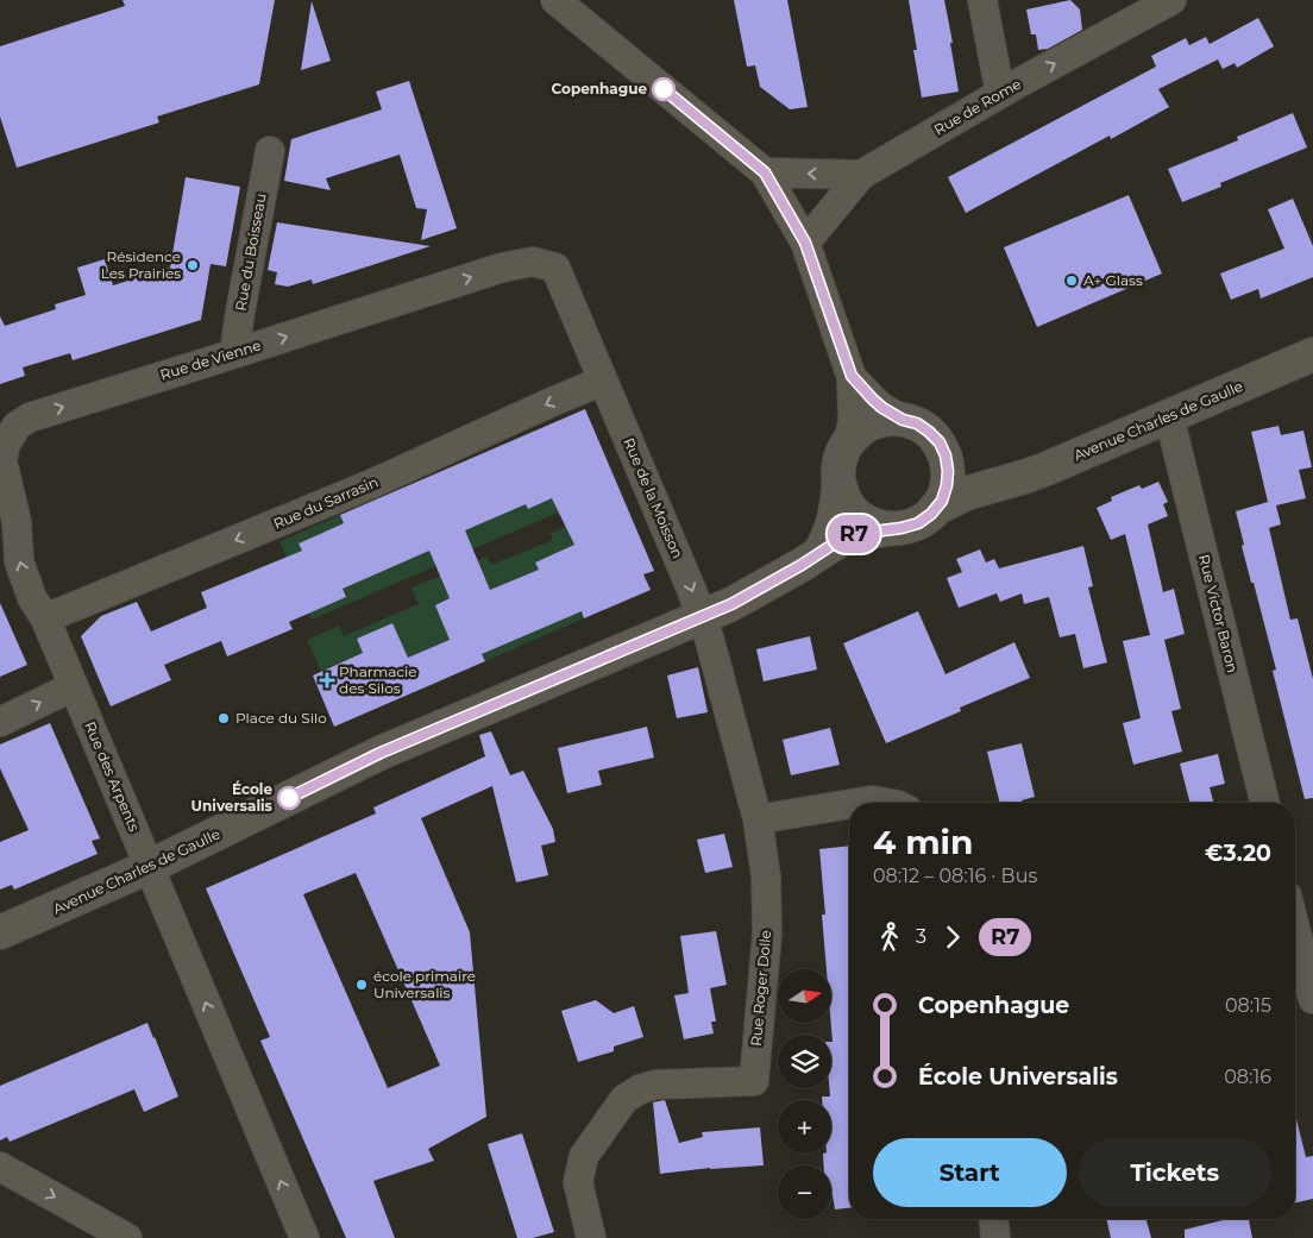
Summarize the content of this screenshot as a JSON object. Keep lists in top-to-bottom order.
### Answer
{
  "streets": {
    "street": [
      "Rue de Rome",
      "Rue du Boisseau",
      "Rue de Vienne",
      "Avenue Charles de Gaulle",
      "Rue de la Moisson",
      "Rue du Sarrasin",
      "Rue Victor Baron",
      "Rue des Arpents",
      "Rue Roger Dolle"
    ]
  },
  "crossings": [
    ["Rue du Boisseau", "Rue de Vienne"],
    ["Rue de Vienne", "Rue de la Moisson"],
    ["Rue de Vienne", "Rue du Sarrasin"],
    ["Rue de Vienne", "Rue des Arpents"],
    ["Avenue Charles de Gaulle", "Rue de la Moisson"],
    ["Avenue Charles de Gaulle", "Rue Victor Baron"],
    ["Avenue Charles de Gaulle", "Rue des Arpents"],
    ["Avenue Charles de Gaulle", "Rue Roger Dolle"],
    ["Rue de la Moisson", "Rue du Sarrasin"],
    ["Rue de la Moisson", "Rue Roger Dolle"]
  ],
  "one_way": ["Rue de Rome", "Rue du Sarrasin", "Rue des Arpents"],
  "places": {
    "other": [
      "Copenhague",
      "Résidence Les Prairies",
      "A+ Glass",
      "Place du Silo",
      "École Universalis",
      "école primaire Universalis"
    ],
    "health": ["Pharmacie des Silos"]
  },
  "lines": ["bus line R7"],
  "north": "right",
  "page": {
    "on_map": "R7",
    "heading": ["4 min", "08:12 – 08:16 · Bus", "€3.20"],
    "legs": ["3", "R7"],
    "map_buttons": ["+", "−"],
    "list": [
      {
        "name": "Copenhague",
        "value": "08:15"
      },
      {
        "name": "École Universalis",
        "value": "08:16"
      }
    ],
    "buttons": ["Start", "Tickets"]
  }
}
